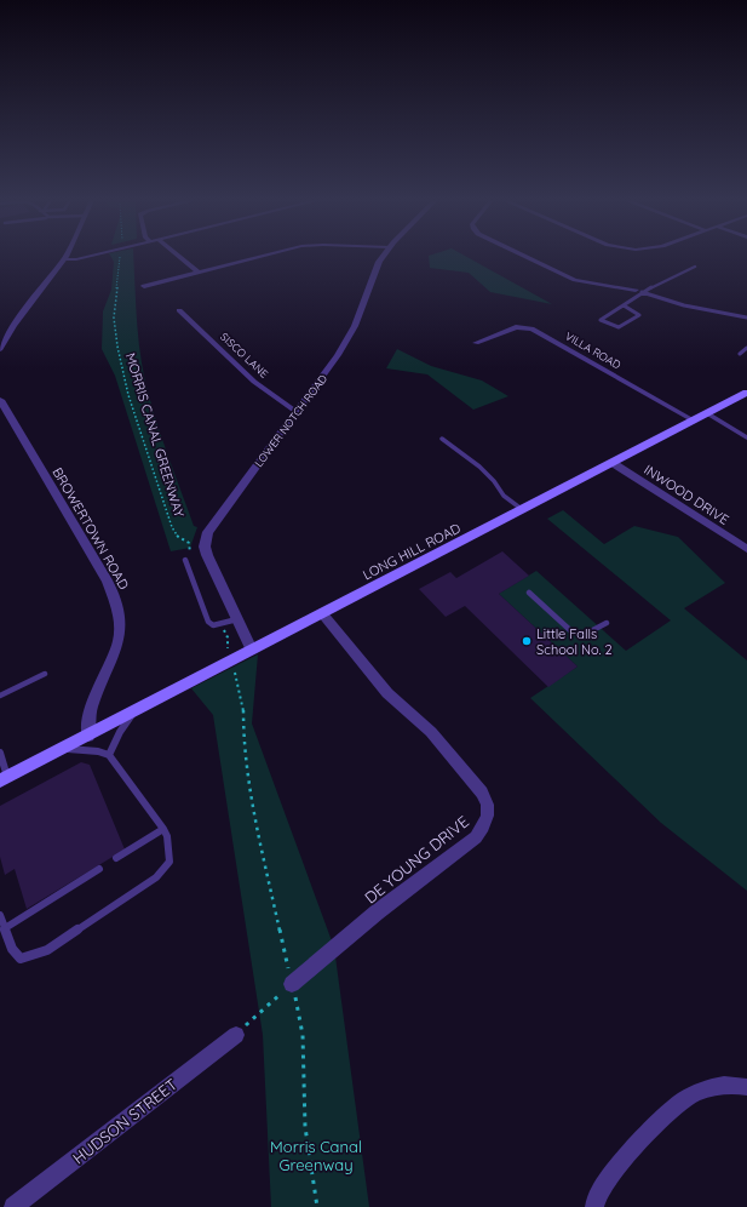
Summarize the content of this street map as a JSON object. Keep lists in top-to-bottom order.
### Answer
{
  "streets": {
    "main road": ["LONG HILL ROAD"],
    "street": [
      "VILLA ROAD",
      "SISCO LANE",
      "LOWER NOTCH ROAD",
      "INWOOD DRIVE",
      "BROWERTOWN ROAD",
      "DE YOUNG DRIVE",
      "HUDSON STREET"
    ],
    "path": ["MORRIS CANAL GREENWAY"]
  },
  "crossings": [
    ["VILLA ROAD", "LONG HILL ROAD"],
    ["SISCO LANE", "LOWER NOTCH ROAD"],
    ["LOWER NOTCH ROAD", "LONG HILL ROAD"],
    ["INWOOD DRIVE", "LONG HILL ROAD"],
    ["BROWERTOWN ROAD", "LONG HILL ROAD"],
    ["LONG HILL ROAD", "DE YOUNG DRIVE"]
  ],
  "parks": ["Morris Canal Greenway"],
  "places": ["Little Falls School No. 2"]
}
